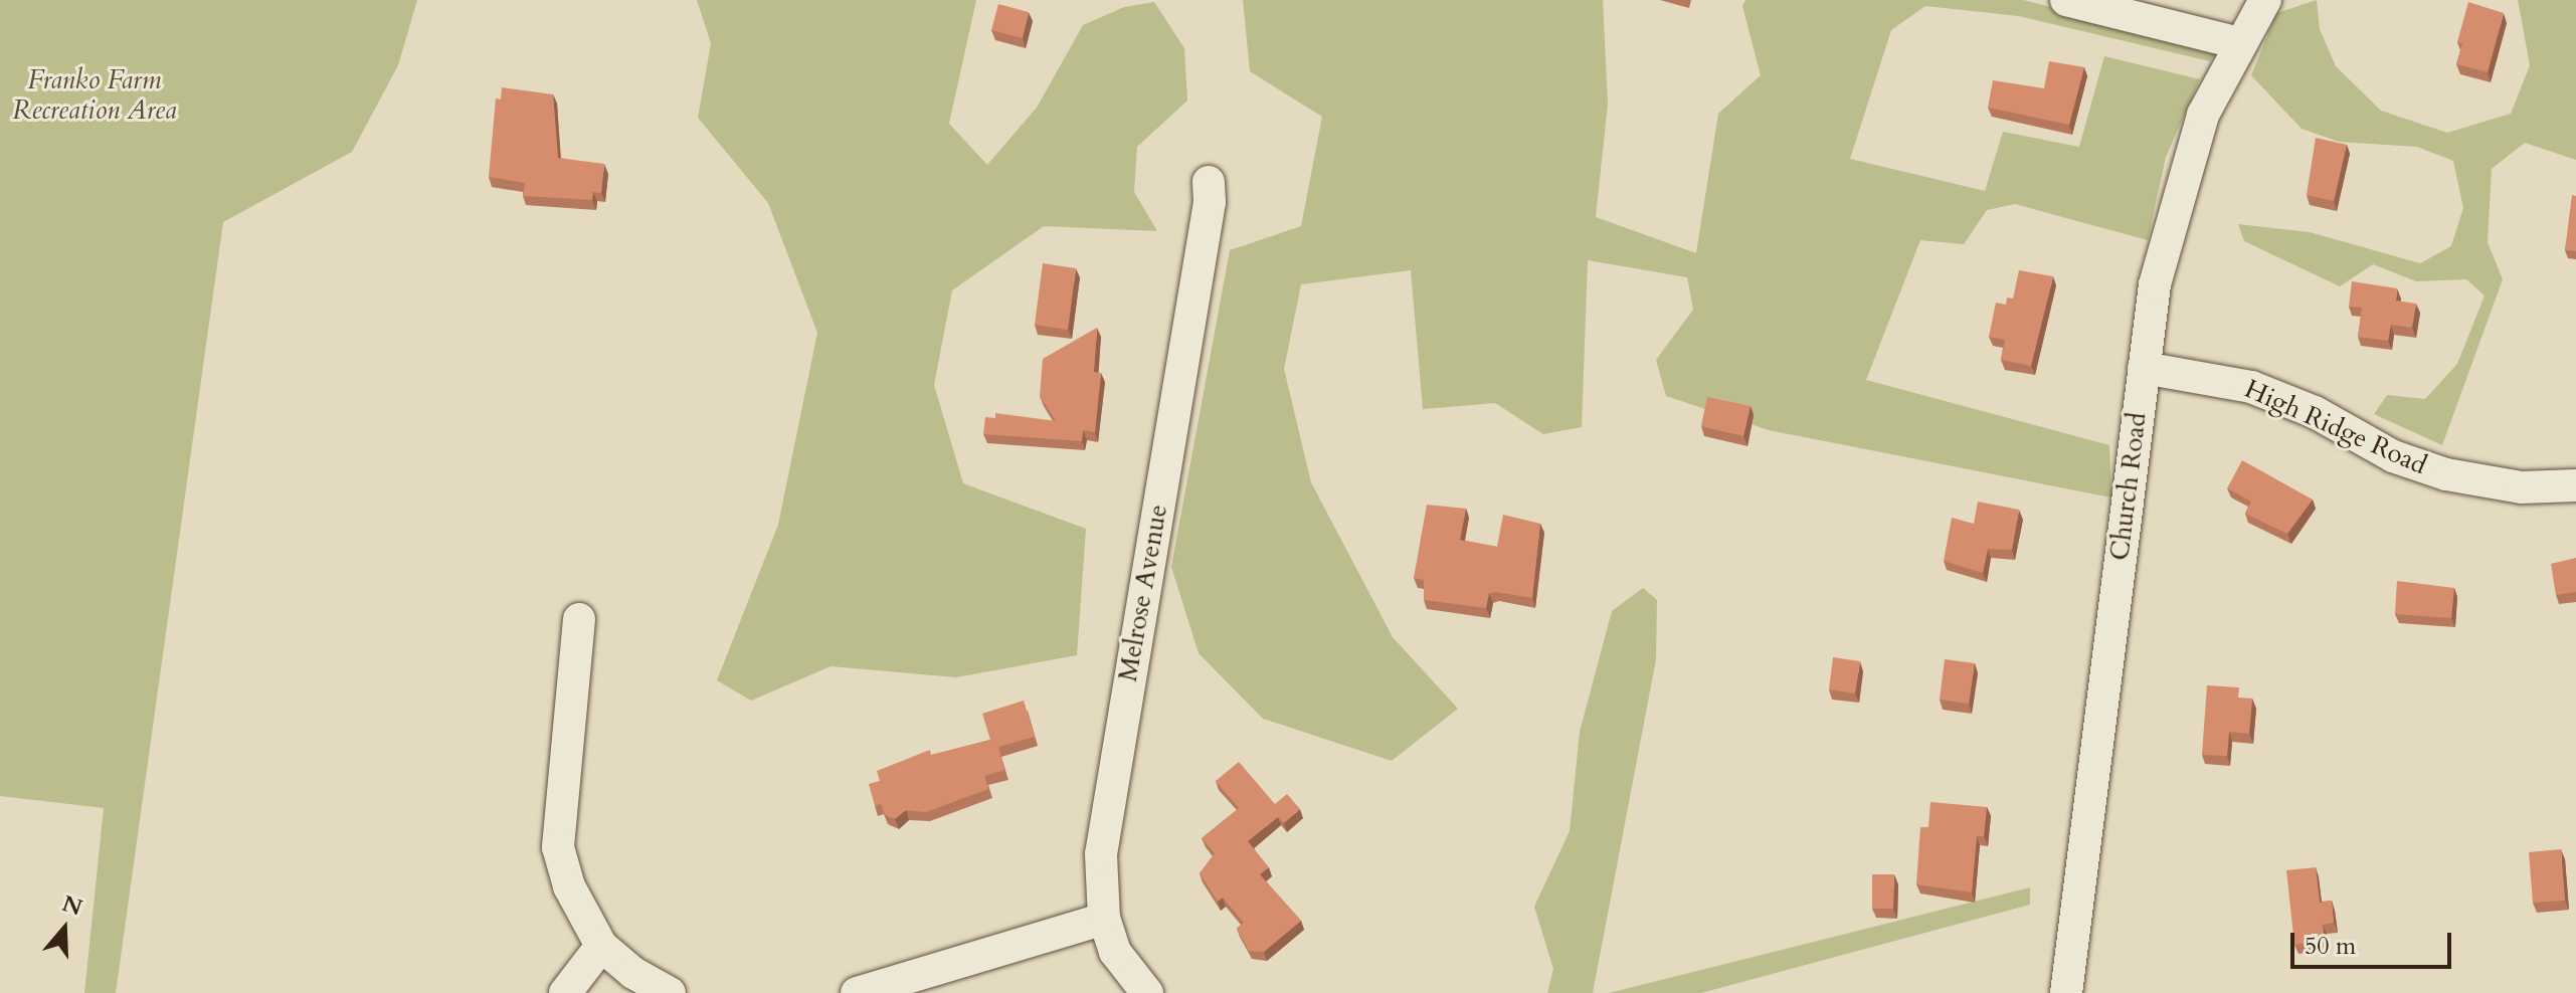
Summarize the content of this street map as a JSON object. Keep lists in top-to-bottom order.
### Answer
{
  "streets": {
    "street": ["High Ridge Road", "Church Road", "Melrose Avenue"]
  },
  "crossings": [
    ["High Ridge Road", "Church Road"]
  ],
  "parks": ["Franko Farm Recreation Area"],
  "scale_bar": "50 m",
  "north": "top"
}
